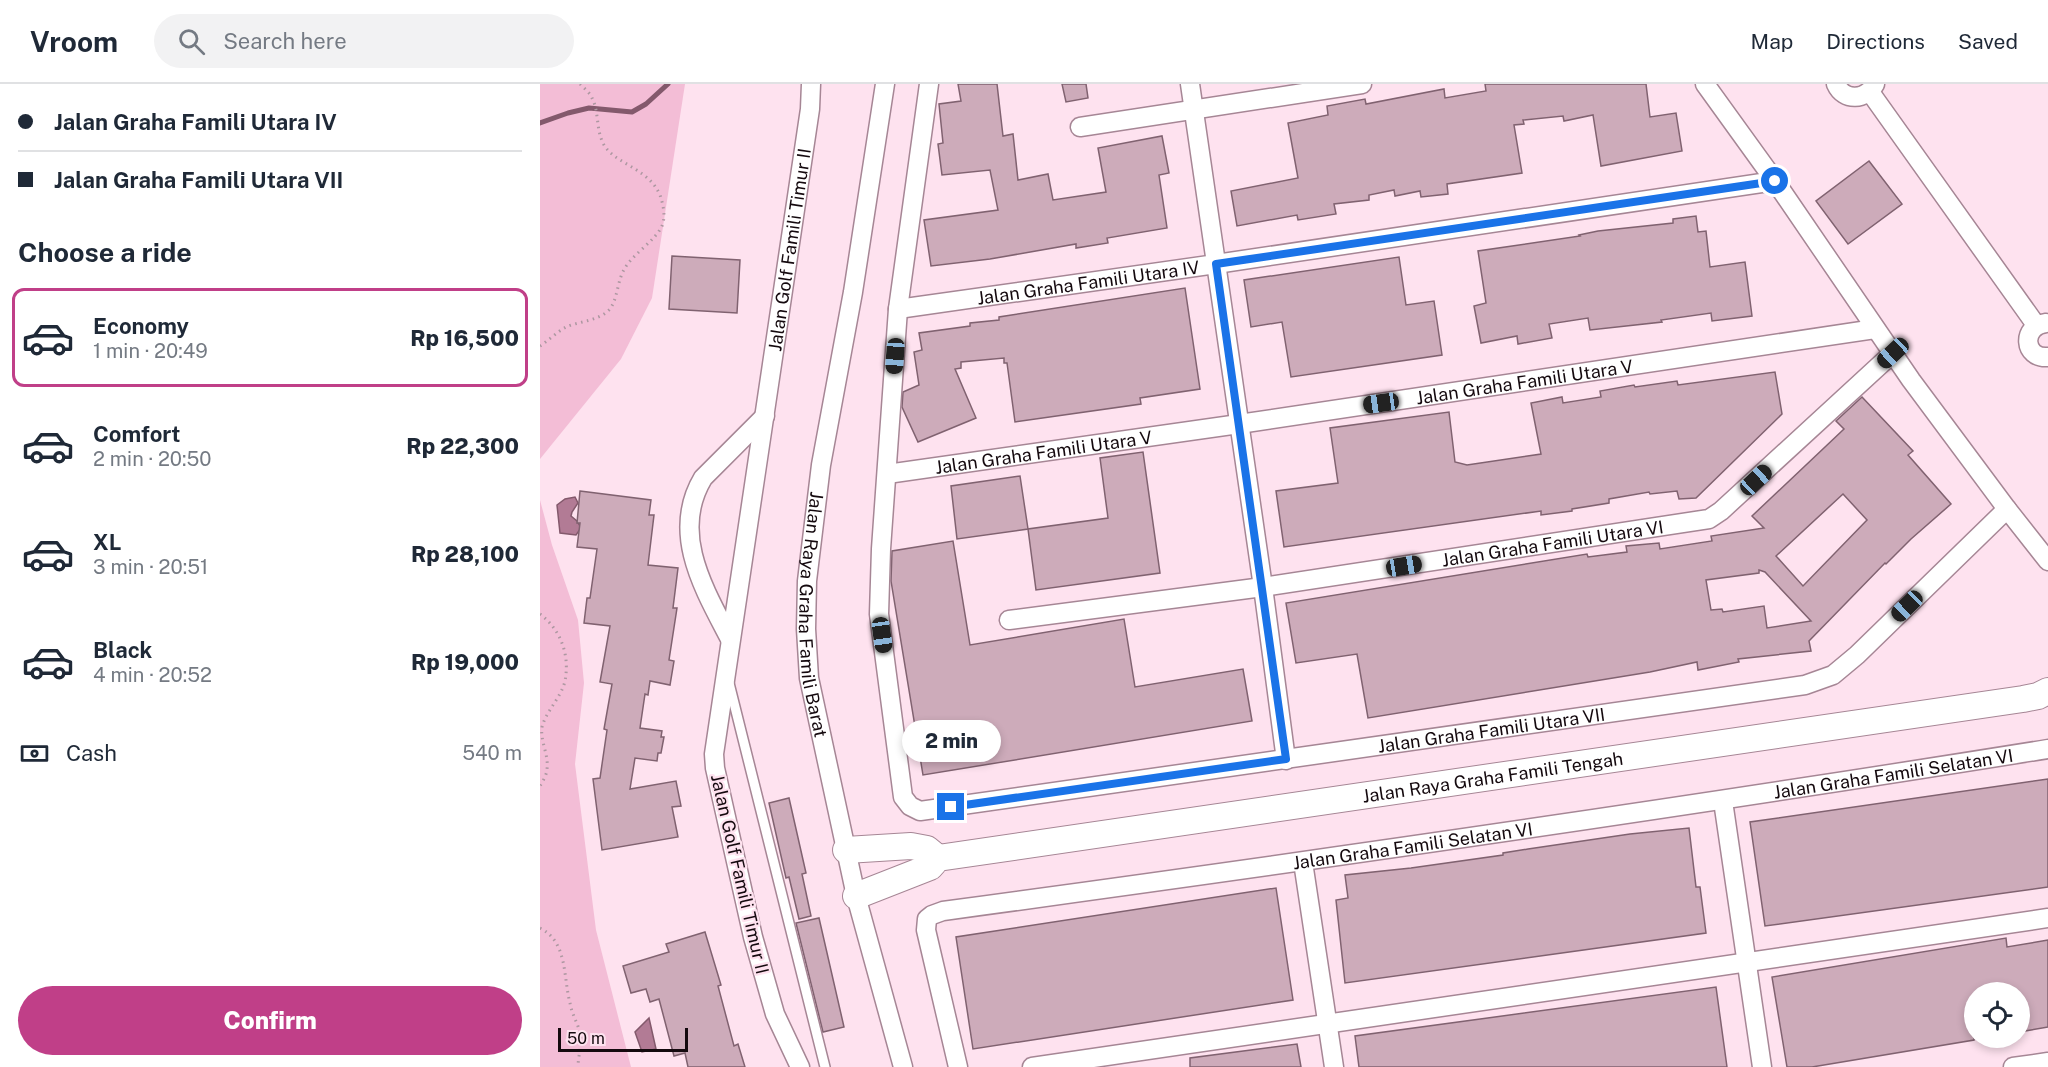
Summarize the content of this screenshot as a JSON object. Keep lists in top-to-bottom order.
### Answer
{
  "streets": {
    "street": [
      "Jalan Golf Famili Timur II",
      "Jalan Graha Famili Utara IV",
      "Jalan Graha Famili Utara V",
      "Jalan Graha Famili Utara VI",
      "Jalan Raya Graha Famili Barat",
      "Jalan Graha Famili Utara VII",
      "Jalan Graha Famili Selatan VI",
      "Jalan Raya Graha Famili Tengah"
    ]
  },
  "crossings": [
    ["Jalan Graha Famili Utara V", "Jalan Graha Famili Utara VII"],
    ["Jalan Raya Graha Famili Barat", "Jalan Raya Graha Famili Tengah"]
  ],
  "scale_bar": "50 m",
  "page": {
    "header": "Vroom",
    "search": "Search here",
    "nav": ["Map", "Directions", "Saved"],
    "banner": ["Jalan Graha Famili Utara IV", "Jalan Graha Famili Utara VII"],
    "heading": "Choose a ride",
    "list": [
      {
        "name": "Economy",
        "note": "1 min · 20:49",
        "value": "Rp 16,500"
      },
      {
        "name": "Comfort",
        "note": "2 min · 20:50",
        "value": "Rp 22,300"
      },
      {
        "name": "XL",
        "note": "3 min · 20:51",
        "value": "Rp 28,100"
      },
      {
        "name": "Black",
        "note": "4 min · 20:52",
        "value": "Rp 19,000"
      }
    ],
    "pay": ["Cash", "540 m"],
    "bubble": "2 min",
    "buttons": "Confirm",
    "scale": "50 m"
  }
}
